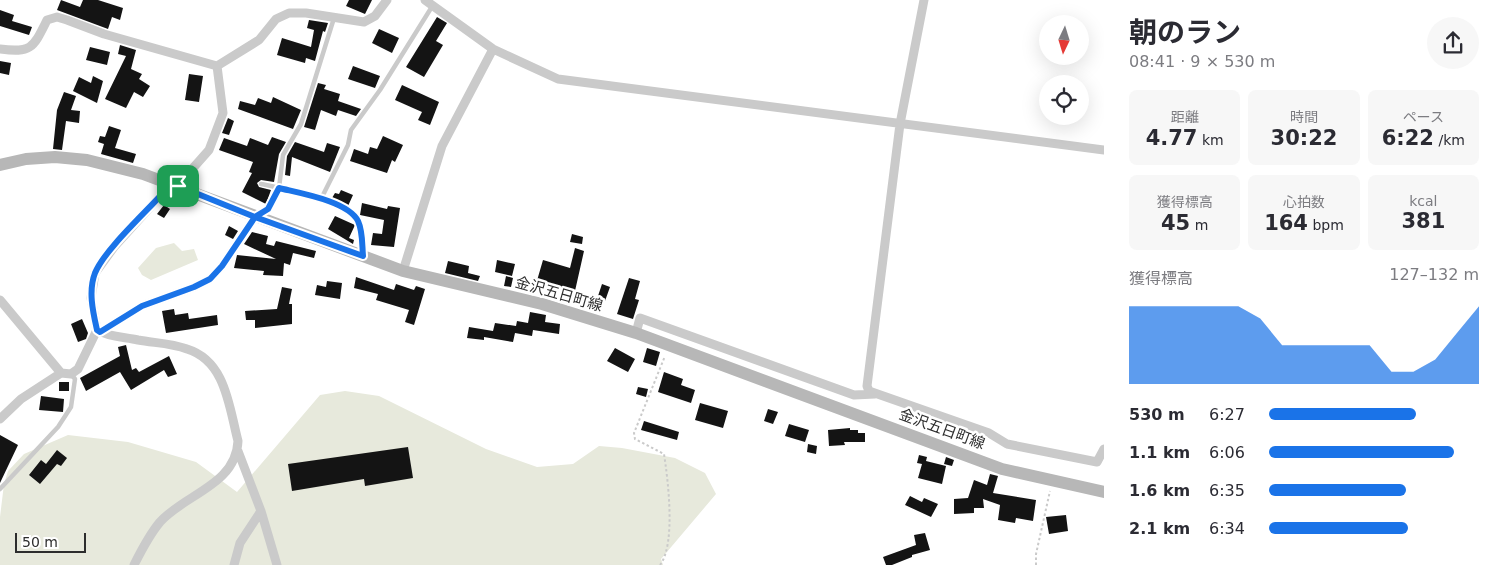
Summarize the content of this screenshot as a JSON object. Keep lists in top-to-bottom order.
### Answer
{
  "streets": {
    "main road": ["金沢五日町線"]
  },
  "scale_bar": "50 m",
  "north": "bottom",
  "page": {
    "heading": ["朝のラン", "08:41 · 9 × 530 m"],
    "stats": [
      ["距離", "4.77 km"],
      ["時間", "30:22"],
      ["ペース", "6:22 /km"],
      ["獲得標高", "45 m"],
      ["心拍数", "164 bpm"],
      ["kcal", "381"]
    ],
    "chart": ["獲得標高", "127–132 m"],
    "list": [
      {
        "name": "530 m",
        "note": "6:27"
      },
      {
        "name": "1.1 km",
        "note": "6:06"
      },
      {
        "name": "1.6 km",
        "note": "6:35"
      },
      {
        "name": "2.1 km",
        "note": "6:34"
      }
    ],
    "scale": "50 m"
  }
}
